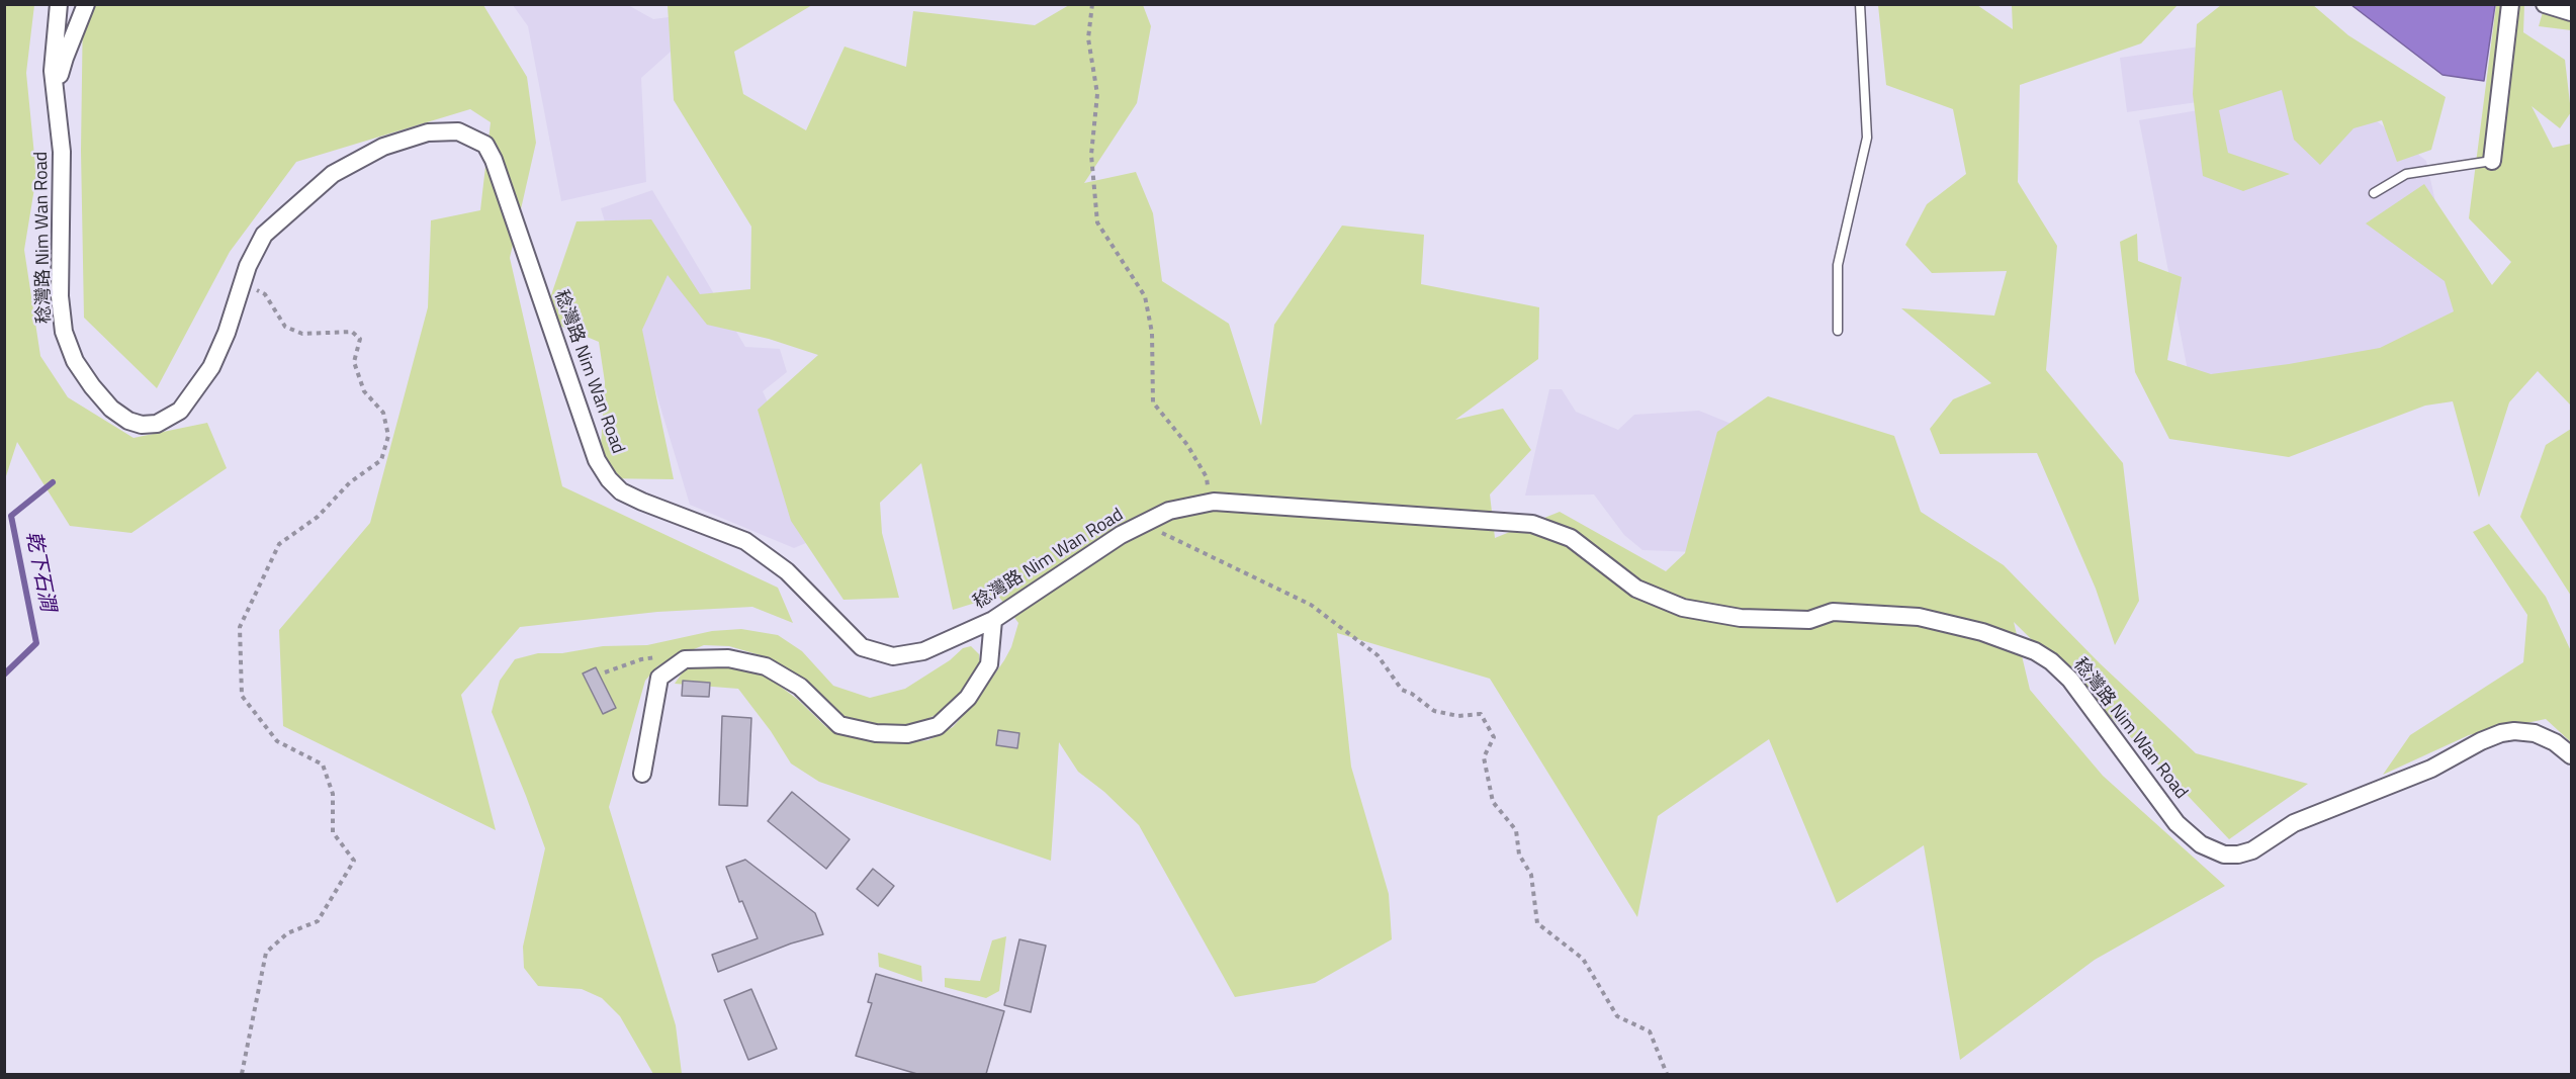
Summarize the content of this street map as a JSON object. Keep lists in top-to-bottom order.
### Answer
{
  "streets": {
    "street": ["稔灣路 Nim Wan Road"]
  },
  "water": ["乾下石澗"]
}
